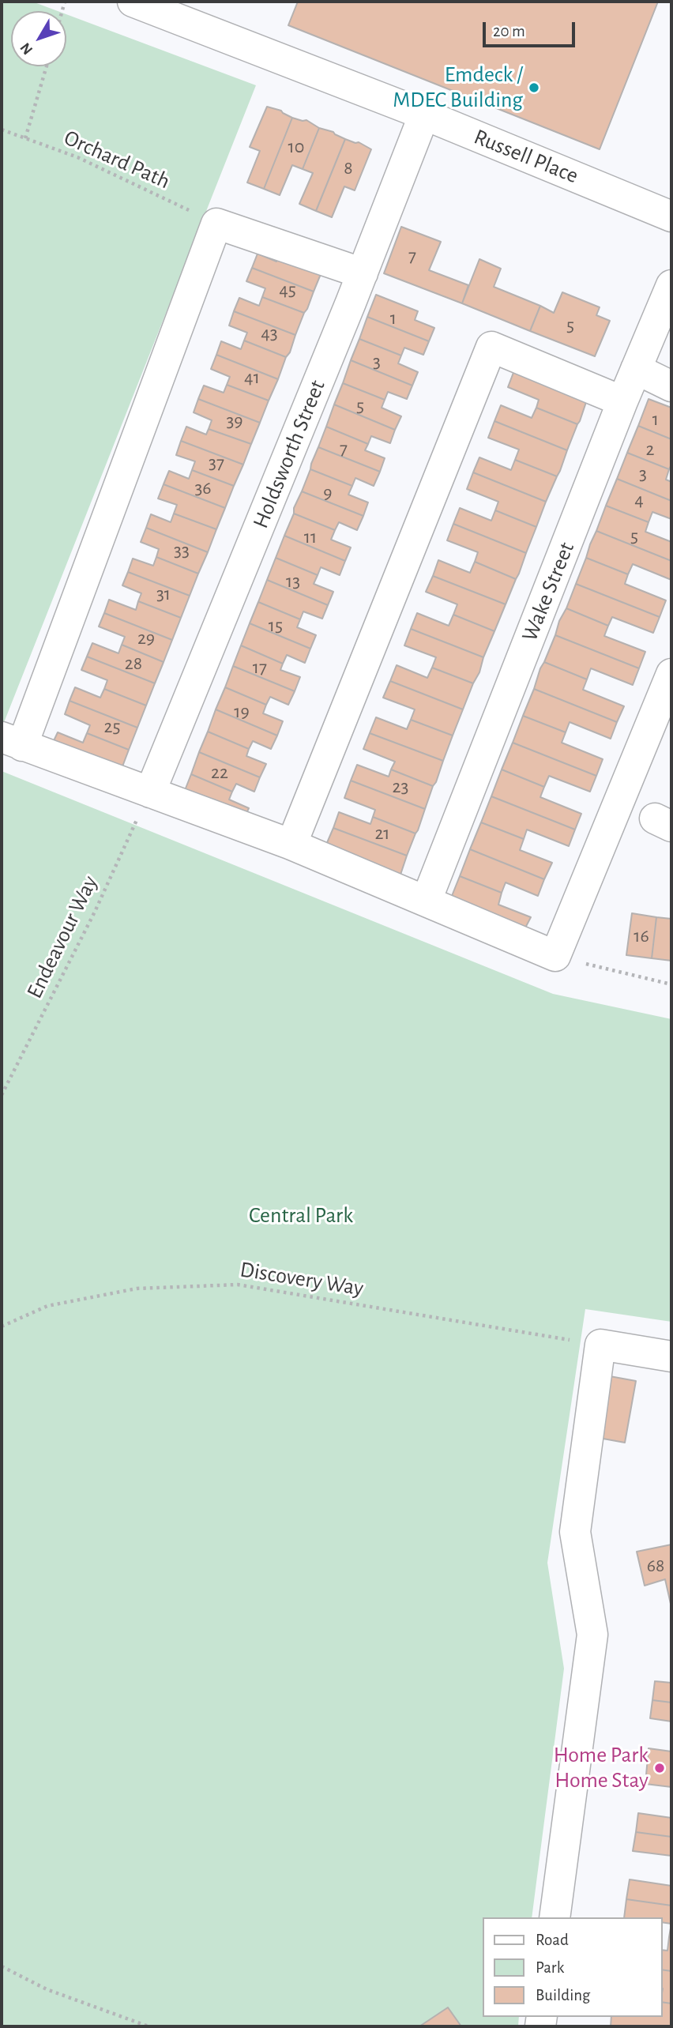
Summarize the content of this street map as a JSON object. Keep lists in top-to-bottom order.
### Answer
{
  "streets": {
    "street": ["Russell Place", "Holdsworth Street", "Wake Street"],
    "path": ["Orchard Path", "Endeavour Way", "Discovery Way"]
  },
  "crossings": [
    ["Russell Place", "Holdsworth Street"],
    ["Holdsworth Street", "Endeavour Way"]
  ],
  "parks": ["Central Park"],
  "places": ["Emdeck / MDEC Building", "Home Park Home Stay"],
  "house_numbers": [
    "10",
    "8",
    "7",
    "45",
    "1",
    "5",
    "43",
    "3",
    "41",
    "5",
    "1",
    "39",
    "7",
    "2",
    "37",
    "3",
    "36",
    "9",
    "4",
    "5",
    "11",
    "33",
    "13",
    "31",
    "15",
    "29",
    "28",
    "17",
    "19",
    "25",
    "22",
    "23",
    "21",
    "16",
    "68"
  ],
  "legend": ["Road", "Park", "Building"],
  "scale_bar": "20 m",
  "north": "bottom left"
}
